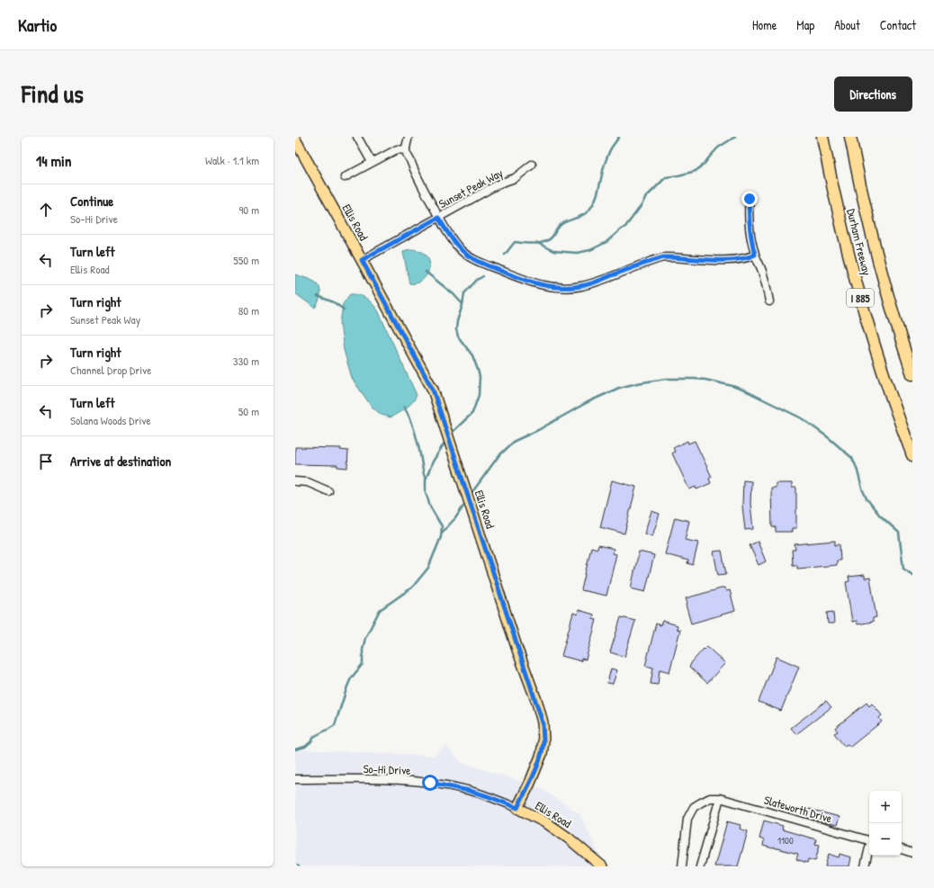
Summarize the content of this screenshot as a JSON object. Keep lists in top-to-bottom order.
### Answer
{
  "streets": {
    "highway": ["Durham Freeway", "I 885"],
    "main road": ["Ellis Road"],
    "street": ["Sunset Peak Way", "So-Hi Drive", "Slateworth Drive"]
  },
  "crossings": [
    ["Sunset Peak Way", "Ellis Road"],
    ["Ellis Road", "So-Hi Drive"]
  ],
  "house_numbers": ["1100"],
  "page": {
    "header": "Kartio",
    "nav": [
      "Home",
      "Map",
      "About",
      "Contact"
    ],
    "title": "Find us",
    "buttons": "Directions",
    "heading": ["14 min", "Walk · 1.1 km"],
    "list": [
      ["Continue", "So-Hi Drive", "90 m"],
      ["Turn left", "Ellis Road", "550 m"],
      ["Turn right", "Sunset Peak Way", "80 m"],
      ["Turn right", "Channel Drop Drive", "330 m"],
      ["Turn left", "Solana Woods Drive", "50 m"],
      "Arrive at destination"
    ],
    "map_buttons": ["+", "−"]
  }
}
